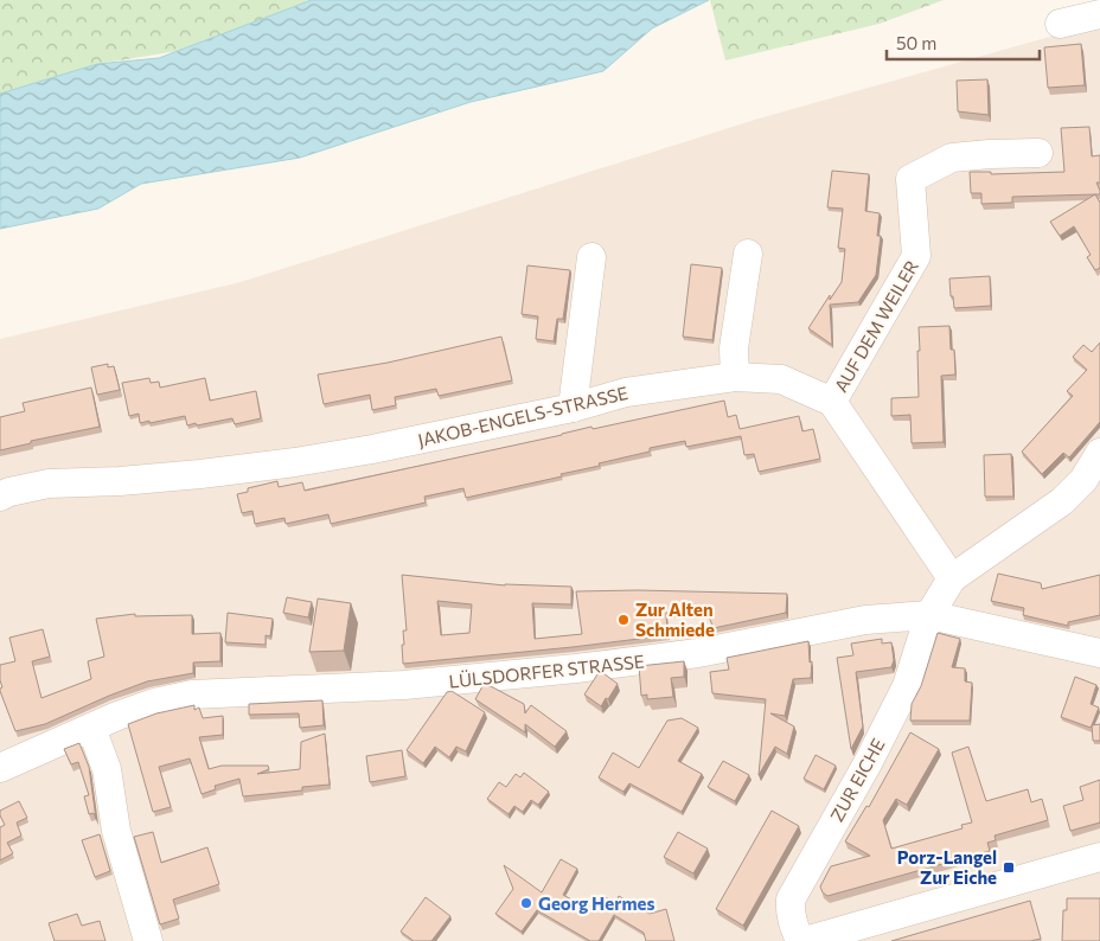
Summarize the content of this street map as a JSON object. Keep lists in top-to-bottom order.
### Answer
{
  "streets": {
    "street": [
      "AUF DEM WEILER",
      "JAKOB-ENGELS-STRASSE",
      "LÜLSDORFER STRASSE",
      "ZUR EICHE"
    ]
  },
  "crossings": [
    ["AUF DEM WEILER", "JAKOB-ENGELS-STRASSE"],
    ["LÜLSDORFER STRASSE", "ZUR EICHE"]
  ],
  "places": {
    "other": ["Zur Alten Schmiede", "Georg Hermes"],
    "transit": ["Porz-Langel Zur Eiche"]
  },
  "scale_bar": "50 m"
}
